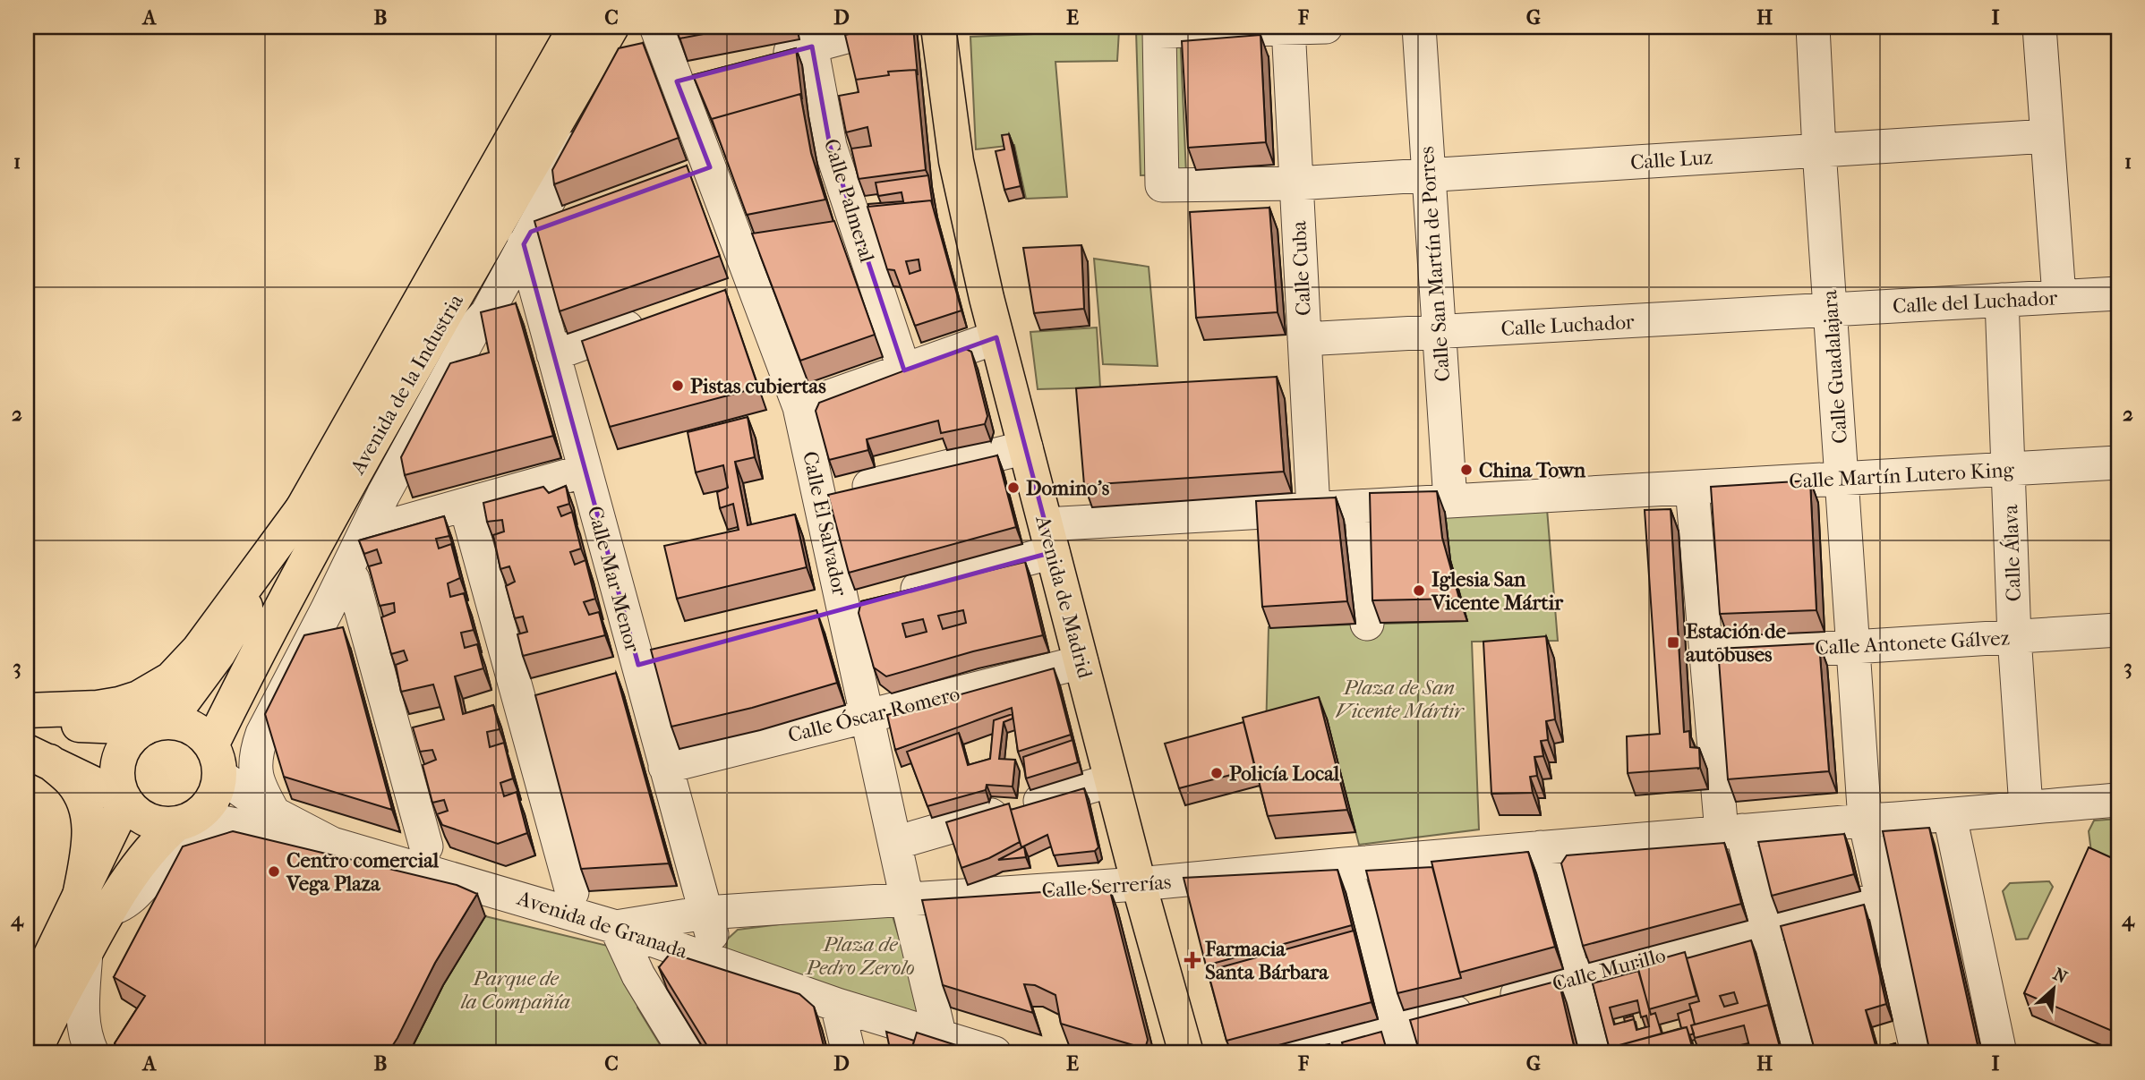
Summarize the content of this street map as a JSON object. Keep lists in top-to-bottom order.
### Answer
{
  "streets": {
    "main road": ["Avenida de la Industria", "Avenida de Madrid"],
    "street": [
      "Calle Luz",
      "Calle Palmeral",
      "Calle San Martín de Porres",
      "Calle Cuba",
      "Calle del Luchador",
      "Calle Luchador",
      "Calle Guadalajara",
      "Calle Martín Lutero King",
      "Calle El Salvador",
      "Calle Álava",
      "Calle Mar Menor",
      "Calle Antonete Gálvez",
      "Calle Óscar Romero",
      "Calle Serrerías",
      "Avenida de Granada",
      "Calle Murillo"
    ]
  },
  "crossings": [
    ["Calle Luz", "Calle San Martín de Porres"],
    ["Calle Luz", "Calle Cuba"],
    ["Calle Luz", "Calle Guadalajara"],
    ["Calle San Martín de Porres", "Calle Luchador"],
    ["Calle San Martín de Porres", "Calle Martín Lutero King"],
    ["Calle Cuba", "Calle Luchador"],
    ["Calle Cuba", "Calle Martín Lutero King"],
    ["Calle del Luchador", "Calle Luchador"],
    ["Calle del Luchador", "Calle Guadalajara"],
    ["Calle del Luchador", "Calle Álava"],
    ["Calle Luchador", "Calle Guadalajara"],
    ["Calle Guadalajara", "Calle Martín Lutero King"],
    ["Calle Guadalajara", "Calle Antonete Gálvez"],
    ["Calle Guadalajara", "Calle Serrerías"],
    ["Calle Guadalajara", "Calle Murillo"],
    ["Avenida de la Industria", "Calle El Salvador"],
    ["Avenida de la Industria", "Avenida de Granada"],
    ["Calle Martín Lutero King", "Calle El Salvador"],
    ["Calle Martín Lutero King", "Calle Álava"],
    ["Calle Martín Lutero King", "Avenida de Madrid"],
    ["Calle El Salvador", "Calle Óscar Romero"],
    ["Calle El Salvador", "Calle Serrerías"],
    ["Calle El Salvador", "Avenida de Granada"],
    ["Calle Álava", "Calle Antonete Gálvez"],
    ["Calle Mar Menor", "Calle Óscar Romero"],
    ["Calle Mar Menor", "Calle Serrerías"],
    ["Calle Mar Menor", "Avenida de Granada"],
    ["Avenida de Madrid", "Calle Óscar Romero"],
    ["Avenida de Madrid", "Calle Serrerías"],
    ["Calle Serrerías", "Avenida de Granada"]
  ],
  "parks": ["Plaza de San Vicente Mártir", "Plaza de Pedro Zerolo", "Parque de la Compañía"],
  "places": {
    "other": [
      "Pistas cubiertas",
      "China Town",
      "Domino's",
      "Iglesia San Vicente Mártir",
      "Policía Local",
      "Centro comercial Vega Plaza"
    ],
    "transit": ["Estación de autobuses"],
    "health": ["Farmacia Santa Bárbara"]
  },
  "north": "top right",
  "grid": {
    "columns": [
      "A",
      "B",
      "C",
      "D",
      "E",
      "F",
      "G",
      "H",
      "I"
    ],
    "rows": [
      "1",
      "2",
      "3",
      "4"
    ]
  }
}
